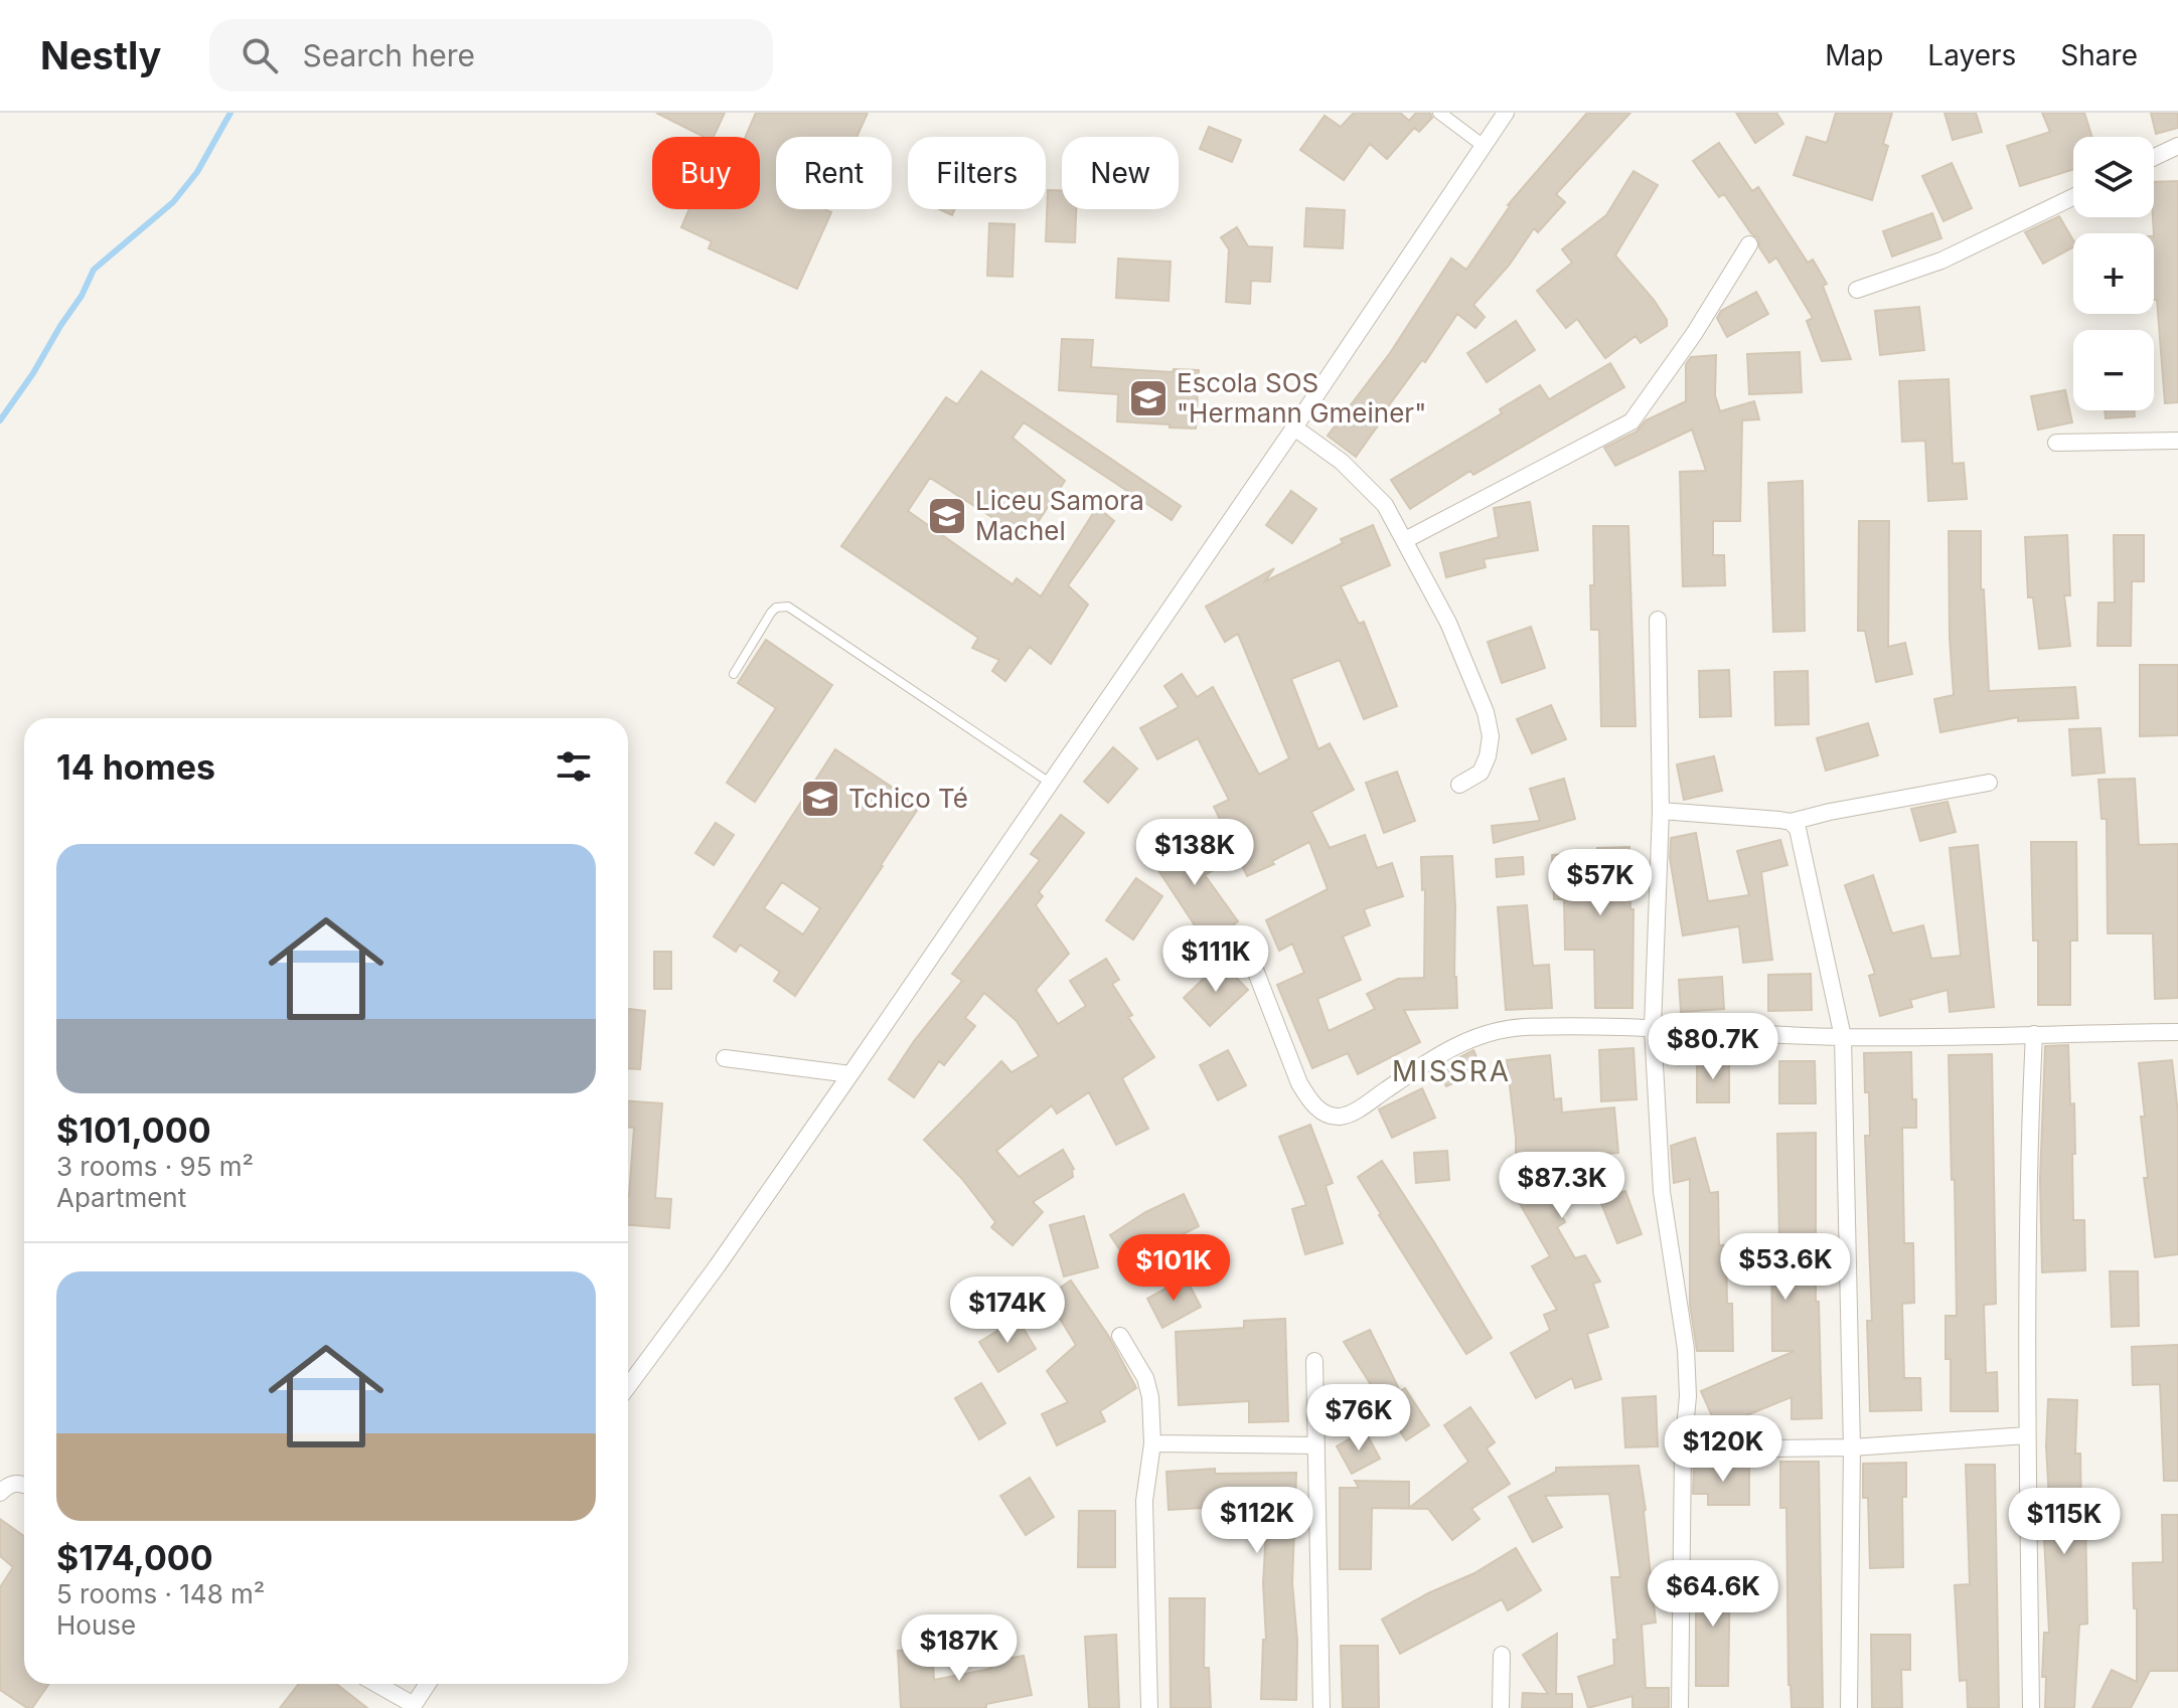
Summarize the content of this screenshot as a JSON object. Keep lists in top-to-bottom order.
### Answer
{
  "districts": ["MISSRA"],
  "places": {
    "school or university": ["Escola SOS \"Hermann Gmeiner\"", "Liceu Samora Machel", "Tchico Té"]
  },
  "page": {
    "header": "Nestly",
    "search": "Search here",
    "nav": ["Map", "Layers", "Share"],
    "map_buttons": ["+", "−"],
    "chip": [
      "Buy",
      "Rent",
      "Filters",
      "New"
    ],
    "heading": "14 homes",
    "list": [
      {
        "name": "$101,000",
        "note": "3 rooms · 95 m² · Apartment"
      },
      {
        "name": "$174,000",
        "note": "5 rooms · 148 m² · House"
      }
    ],
    "price": [
      "$138K",
      "$57K",
      "$111K",
      "$80.7K",
      "$87.3K",
      "$53.6K",
      "$101K",
      "$174K",
      "$76K",
      "$120K",
      "$112K",
      "$115K",
      "$64.6K",
      "$187K"
    ]
  }
}
